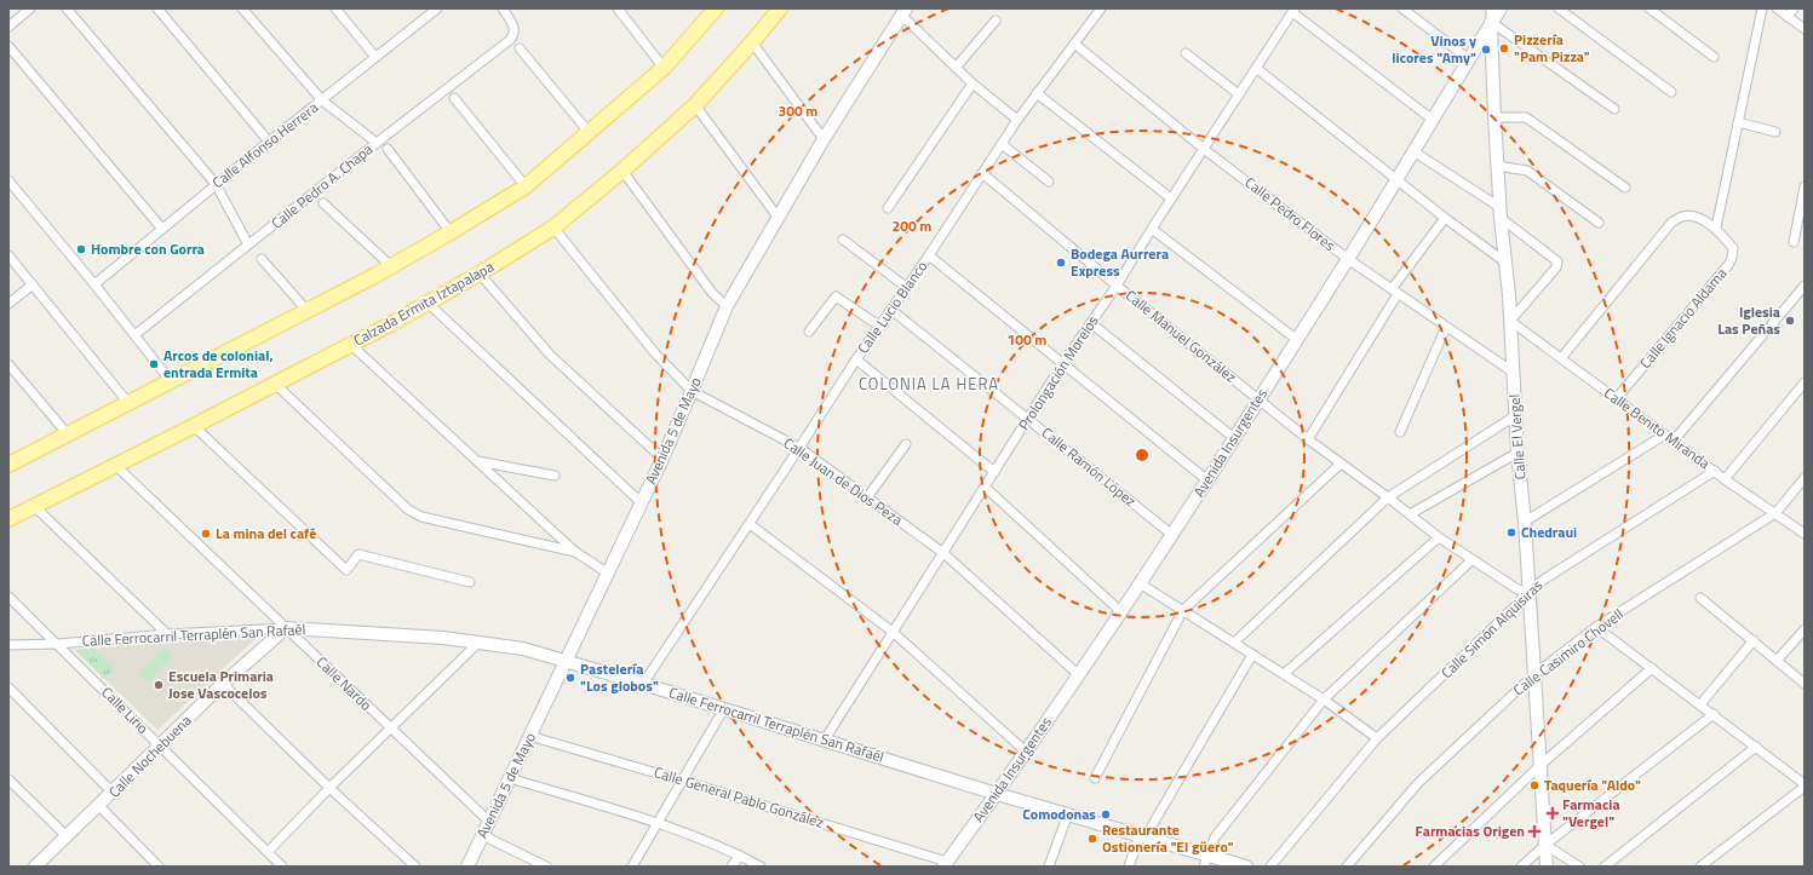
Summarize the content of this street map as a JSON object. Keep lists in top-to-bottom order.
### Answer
{
  "streets": {
    "main road": ["Calzada Ermita Iztapalapa"],
    "street": [
      "Calle Alfonso Herrera",
      "Calle Pedro A. Chapa",
      "Calle Pedro Flores",
      "Calle Lucio Blanco",
      "Calle Ignacio Aldama",
      "Calle Manuel González",
      "Prolongación Morelos",
      "Calle Benito Miranda",
      "Avenida 5 de Mayo",
      "Calle El Vergel",
      "Avenida Insurgentes",
      "Calle Ramón López",
      "Calle Juan de Dios Peza",
      "Calle Simón Alquisiras",
      "Calle Ferrocarril Terraplén San Rafaél",
      "Calle Casimiro Chovell",
      "Calle Nardo",
      "Calle Lirio",
      "Calle Nochebuena",
      "Calle General Pablo González"
    ]
  },
  "crossings": [
    ["Calle Pedro Flores", "Calle Lucio Blanco"],
    ["Calle Pedro Flores", "Prolongación Morelos"],
    ["Calle Pedro Flores", "Calle El Vergel"],
    ["Calle Pedro Flores", "Avenida Insurgentes"],
    ["Calzada Ermita Iztapalapa", "Calle Juan de Dios Peza"],
    ["Calzada Ermita Iztapalapa", "Calle Nardo"],
    ["Calle Lucio Blanco", "Calle Manuel González"],
    ["Calle Lucio Blanco", "Calle Ramón López"],
    ["Calle Lucio Blanco", "Calle Juan de Dios Peza"],
    ["Calle Lucio Blanco", "Calle Ferrocarril Terraplén San Rafaél"],
    ["Calle Ignacio Aldama", "Calle Benito Miranda"],
    ["Calle Manuel González", "Prolongación Morelos"],
    ["Calle Manuel González", "Calle El Vergel"],
    ["Calle Manuel González", "Avenida Insurgentes"],
    ["Calle Manuel González", "Calle Simón Alquisiras"],
    ["Prolongación Morelos", "Calle Ramón López"],
    ["Prolongación Morelos", "Calle Juan de Dios Peza"],
    ["Prolongación Morelos", "Calle Ferrocarril Terraplén San Rafaél"],
    ["Calle Benito Miranda", "Calle El Vergel"],
    ["Calle Benito Miranda", "Calle Simón Alquisiras"],
    ["Calle Benito Miranda", "Calle Casimiro Chovell"],
    ["Avenida 5 de Mayo", "Calle Juan de Dios Peza"],
    ["Avenida 5 de Mayo", "Calle Ferrocarril Terraplén San Rafaél"],
    ["Avenida 5 de Mayo", "Calle Nardo"],
    ["Avenida 5 de Mayo", "Calle General Pablo González"],
    ["Calle El Vergel", "Avenida Insurgentes"],
    ["Calle El Vergel", "Calle Simón Alquisiras"],
    ["Calle El Vergel", "Calle Casimiro Chovell"],
    ["Avenida Insurgentes", "Calle Ramón López"],
    ["Avenida Insurgentes", "Calle Juan de Dios Peza"],
    ["Avenida Insurgentes", "Calle Ferrocarril Terraplén San Rafaél"],
    ["Avenida Insurgentes", "Calle General Pablo González"],
    ["Calle Ferrocarril Terraplén San Rafaél", "Calle Nardo"],
    ["Calle Ferrocarril Terraplén San Rafaél", "Calle Lirio"],
    ["Calle Ferrocarril Terraplén San Rafaél", "Calle Nochebuena"],
    ["Calle Nardo", "Calle Nochebuena"],
    ["Calle Lirio", "Calle Nochebuena"]
  ],
  "districts": ["COLONIA LA HERA"],
  "places": {
    "other": [
      "Pizzería \"Pam Pizza\"",
      "Vinos y licores \"Amy\"",
      "Hombre con Gorra",
      "Bodega Aurrera Express",
      "Iglesia Las Peñas",
      "Arcos de colonial, entrada Ermita",
      "Chedraui",
      "La mina del café",
      "Pastelería \"Los globos\"",
      "Escuela Primaria Jose Vascocelos",
      "Taquería \"Aldo\"",
      "Comodonas",
      "Restaurante Ostionería \"El güero\""
    ],
    "health": ["Farmacia \"Vergel\"", "Farmacias Origen"]
  },
  "rings": ["300 m", "200 m", "100 m"]
}
